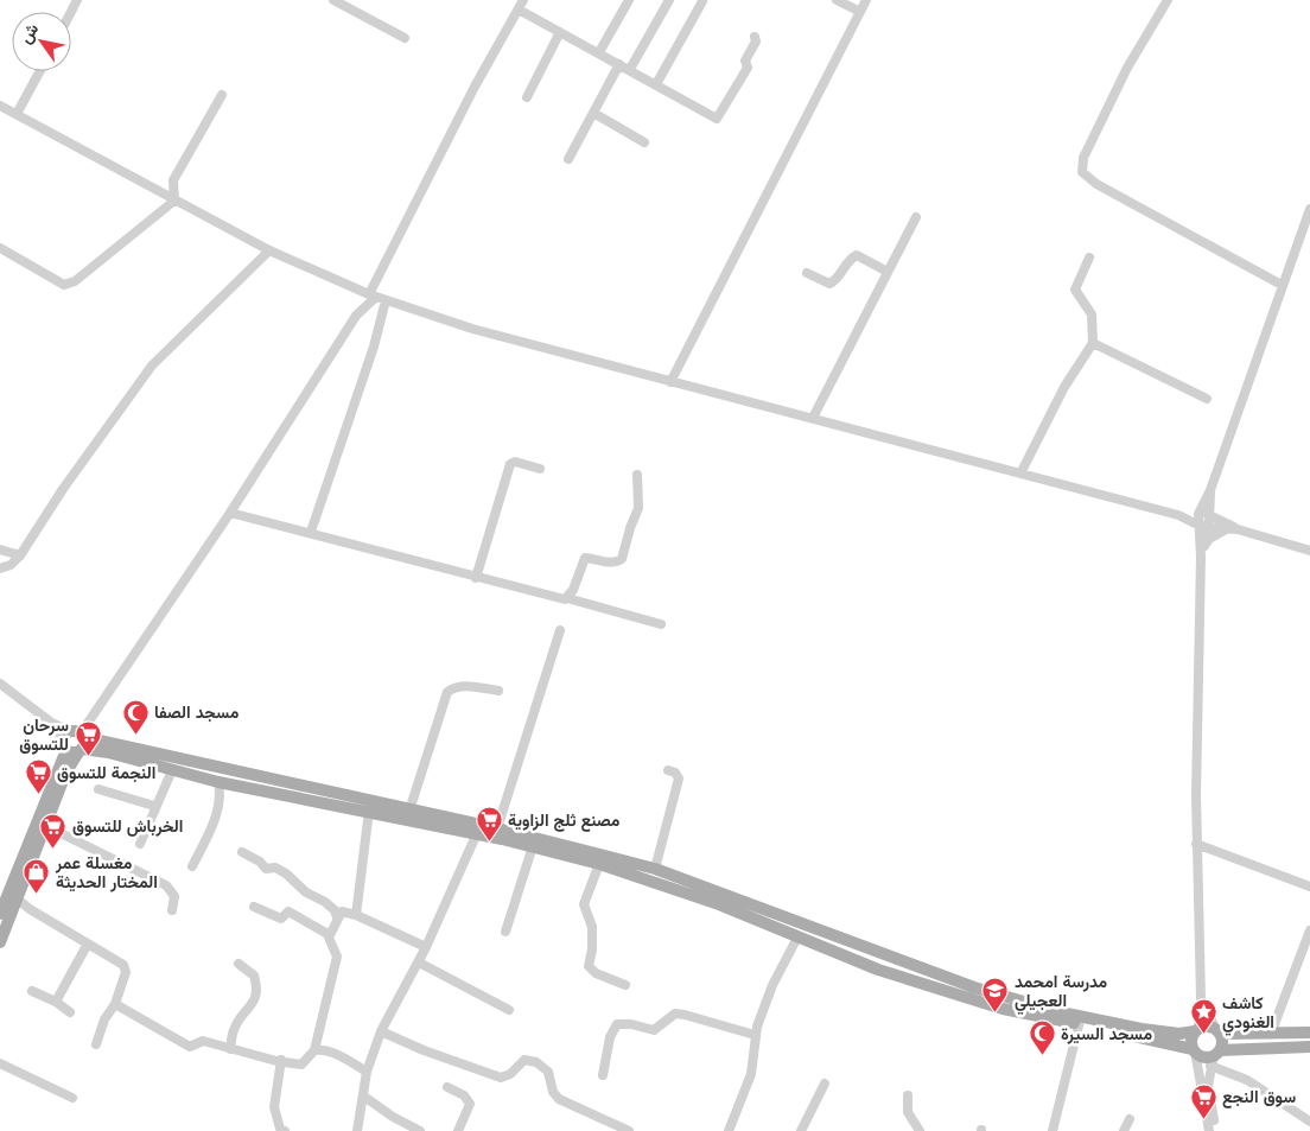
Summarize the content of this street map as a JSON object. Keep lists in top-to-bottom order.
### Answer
{
  "places": {
    "mosque": ["مسجد الصفا", "مسجد السيرة"],
    "supermarket": [
      "سرحان للتسوق",
      "النجمة للتسوق",
      "مصنع ثلج الزاوية",
      "الخرباش للتسوق",
      "سوق النجع"
    ],
    "shop": ["مغسلة عمر المختار الحديثة"],
    "school or university": ["مدرسة امحمد العجيلي"],
    "place": ["كاشف الغنودي"]
  },
  "north": "top left"
}
